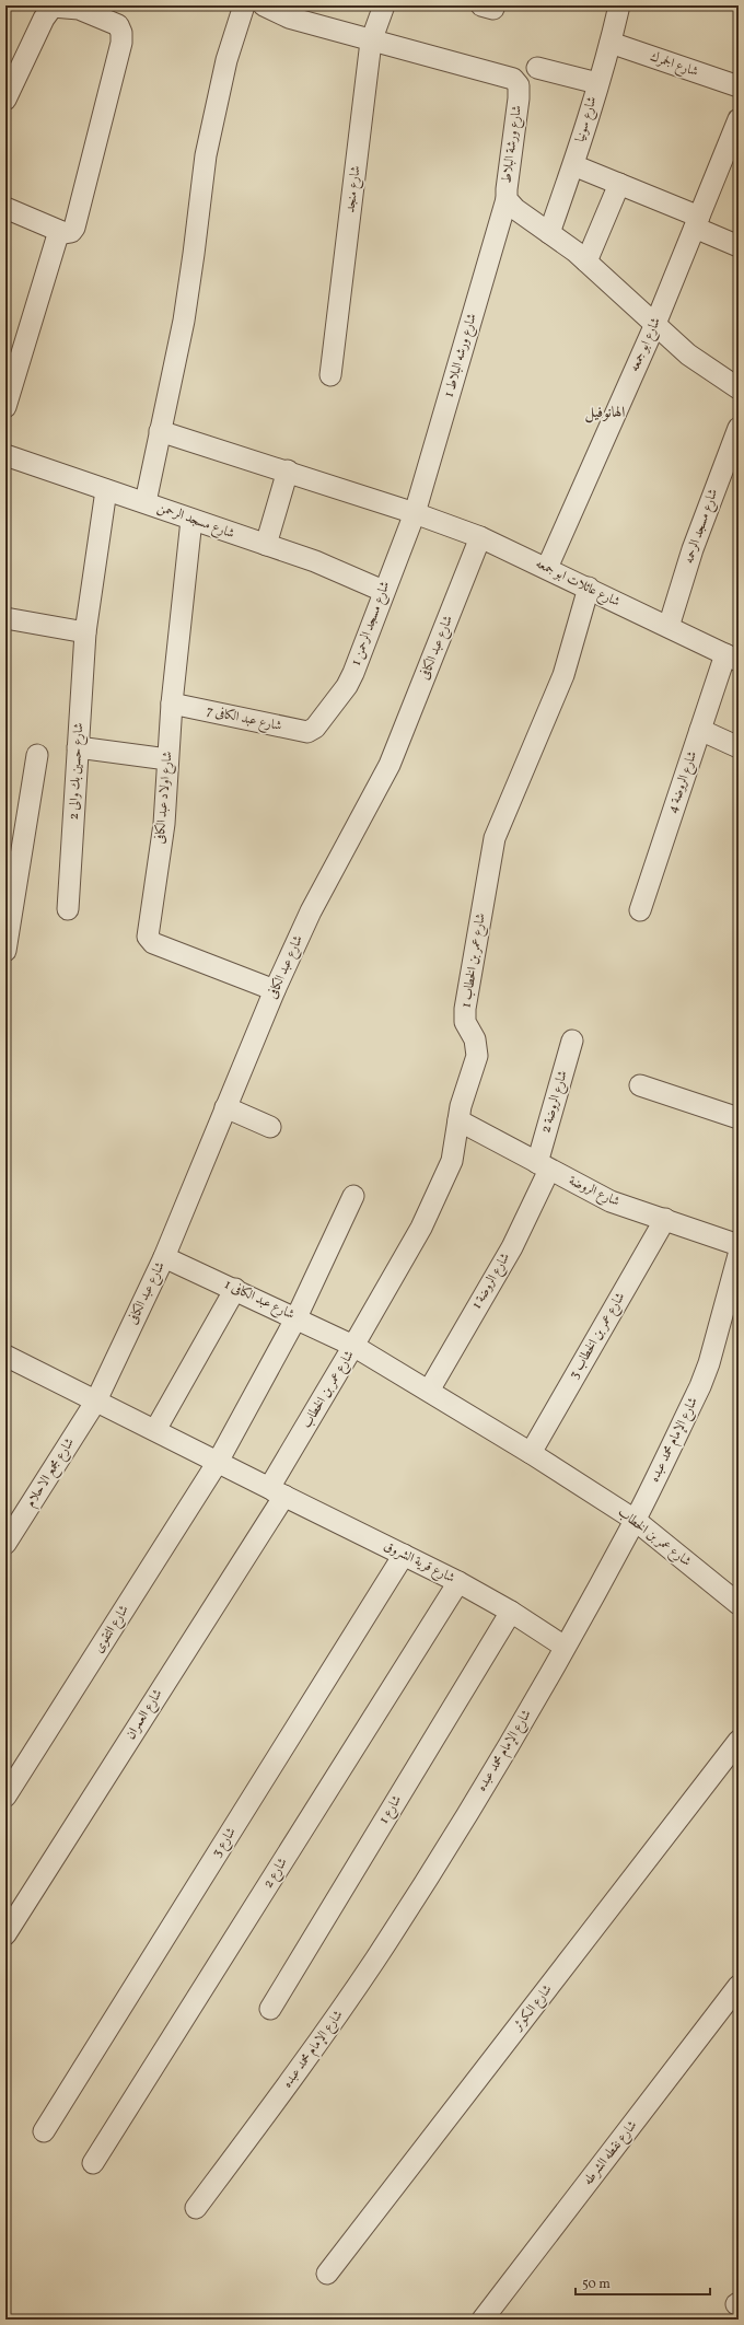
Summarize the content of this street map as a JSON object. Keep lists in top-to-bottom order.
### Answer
{
  "streets": {
    "street": [
      "شارع الجمرك",
      "شارع سونيا",
      "شارع ورشة البلاط",
      "شارع منجد",
      "شارع ابو جمعه",
      "شارع ورشه البلاط 1",
      "شارع مسجد الرحمن",
      "شارع مسجد الرحمه",
      "شارع عائلات ابو جمعه",
      "شارع مسجد الرحمن 1",
      "شارع عبد الكافى",
      "شارع عبد الكافى 7",
      "شارع حسين بك والى 2",
      "شارع الروضة 4",
      "شارع اولاد عبد الكافى",
      "شارع عمر بن الخطاب 1",
      "شارع الروضة 2",
      "شارع الروضة",
      "شارع الروضة 1",
      "شارع عبد الكافى 1",
      "شارع عمر بن الخطاب 3",
      "شارع عمر بن الخطاب",
      "شارع الإمام محمد عبده",
      "شارع مجمع الاحلام",
      "شارع قرية الشروق",
      "شارع التقوى",
      "شارع العمران",
      "شارع 1",
      "شارع 3",
      "شارع 2",
      "شارع الكوثر",
      "شارع نقطه الشرطه"
    ]
  },
  "crossings": [
    ["شارع الجمرك", "شارع سونيا"],
    ["شارع سونيا", "شارع ورشة البلاط"],
    ["شارع ورشة البلاط", "شارع منجد"],
    ["شارع ورشة البلاط", "شارع ابو جمعه"],
    ["شارع ورشة البلاط", "شارع ورشه البلاط 1"],
    ["شارع ابو جمعه", "شارع عائلات ابو جمعه"],
    ["شارع ورشه البلاط 1", "شارع عائلات ابو جمعه"],
    ["شارع ورشه البلاط 1", "شارع مسجد الرحمن 1"],
    ["شارع مسجد الرحمن", "شارع مسجد الرحمن 1"],
    ["شارع مسجد الرحمن", "شارع حسين بك والى 2"],
    ["شارع مسجد الرحمن", "شارع اولاد عبد الكافى"],
    ["شارع مسجد الرحمه", "شارع عائلات ابو جمعه"],
    ["شارع عائلات ابو جمعه", "شارع مسجد الرحمن 1"],
    ["شارع عائلات ابو جمعه", "شارع عبد الكافى"],
    ["شارع عائلات ابو جمعه", "شارع الروضة 4"],
    ["شارع عائلات ابو جمعه", "شارع عمر بن الخطاب 1"],
    ["شارع مسجد الرحمن 1", "شارع عبد الكافى 7"],
    ["شارع عبد الكافى", "شارع اولاد عبد الكافى"],
    ["شارع عبد الكافى", "شارع عبد الكافى 1"],
    ["شارع عبد الكافى", "شارع مجمع الاحلام"],
    ["شارع عبد الكافى 7", "شارع اولاد عبد الكافى"],
    ["شارع عمر بن الخطاب 1", "شارع الروضة"],
    ["شارع عمر بن الخطاب 1", "شارع عبد الكافى 1"],
    ["شارع عمر بن الخطاب 1", "شارع عمر بن الخطاب"],
    ["شارع الروضة 2", "شارع الروضة"],
    ["شارع الروضة 2", "شارع الروضة 1"],
    ["شارع الروضة", "شارع الروضة 1"],
    ["شارع الروضة", "شارع عمر بن الخطاب 3"],
    ["شارع الروضة 1", "شارع عمر بن الخطاب"],
    ["شارع عبد الكافى 1", "شارع عمر بن الخطاب"],
    ["شارع عبد الكافى 1", "شارع التقوى"],
    ["شارع عمر بن الخطاب 3", "شارع عمر بن الخطاب"],
    ["شارع عمر بن الخطاب", "شارع الإمام محمد عبده"],
    ["شارع عمر بن الخطاب", "شارع قرية الشروق"],
    ["شارع عمر بن الخطاب", "شارع العمران"],
    ["شارع الإمام محمد عبده", "شارع قرية الشروق"],
    ["شارع قرية الشروق", "شارع العمران"],
    ["شارع قرية الشروق", "شارع 1"],
    ["شارع قرية الشروق", "شارع 3"],
    ["شارع قرية الشروق", "شارع 2"]
  ],
  "districts": ["الهانوفيل"],
  "scale_bar": "50 m"
}
